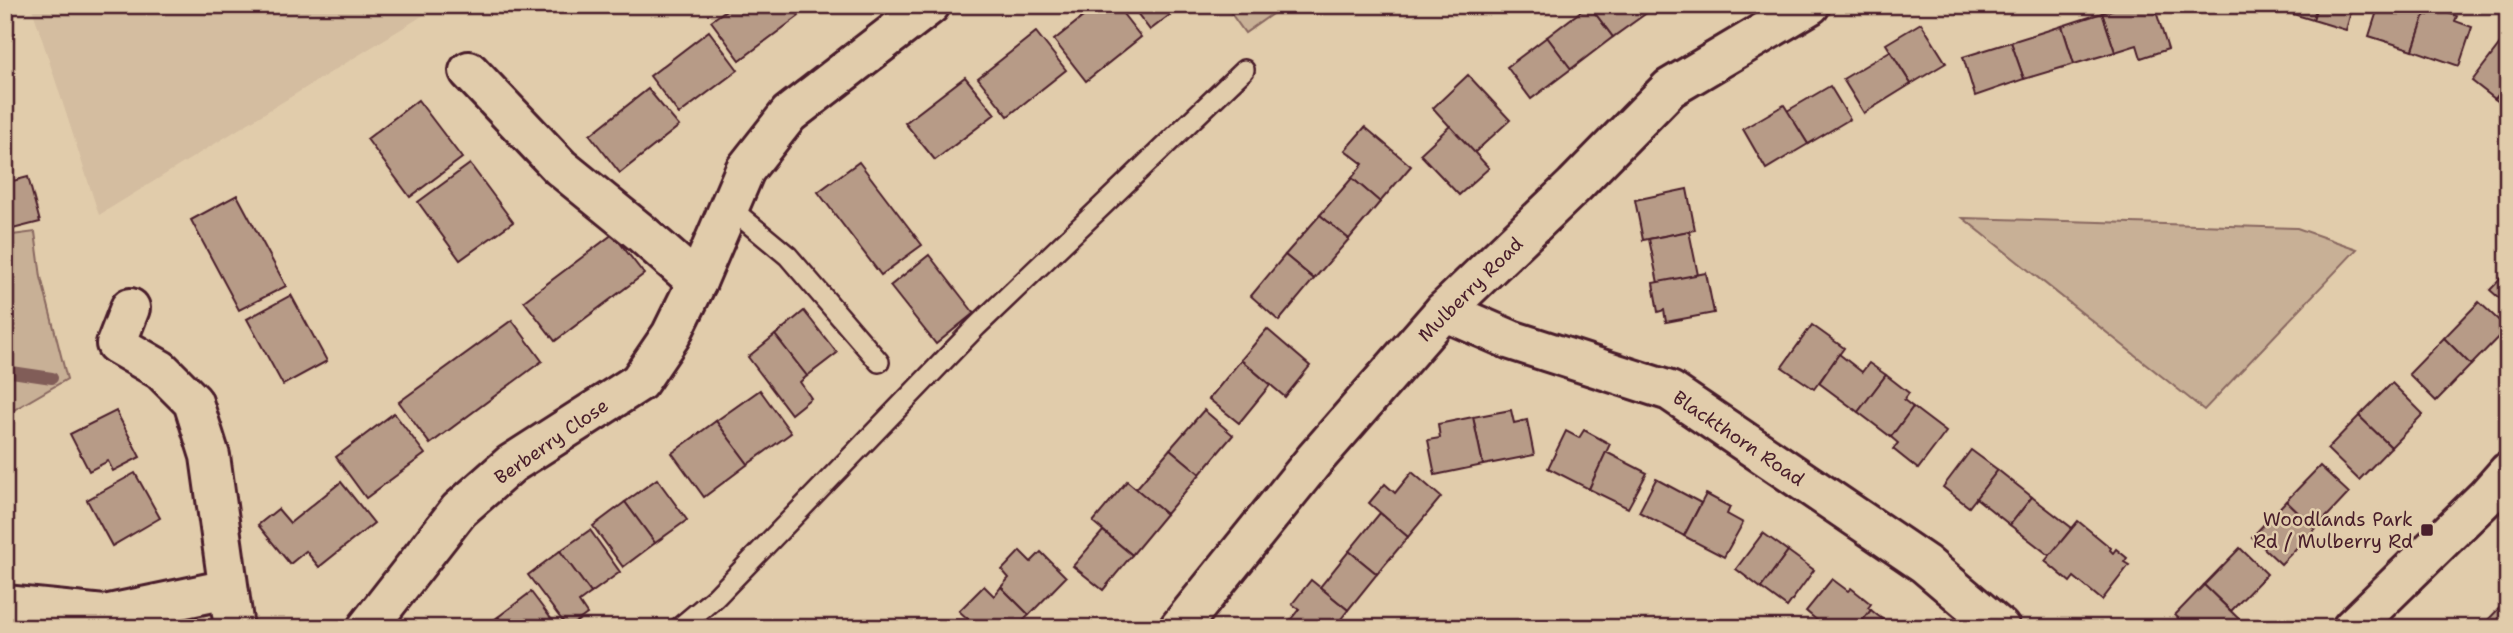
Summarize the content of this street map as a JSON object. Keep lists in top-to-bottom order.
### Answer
{
  "streets": {
    "street": ["Mulberry Road", "Blackthorn Road", "Berberry Close"]
  },
  "crossings": [
    ["Mulberry Road", "Blackthorn Road"]
  ],
  "places": {
    "transit": ["Woodlands Park Rd / Mulberry Rd"]
  }
}
